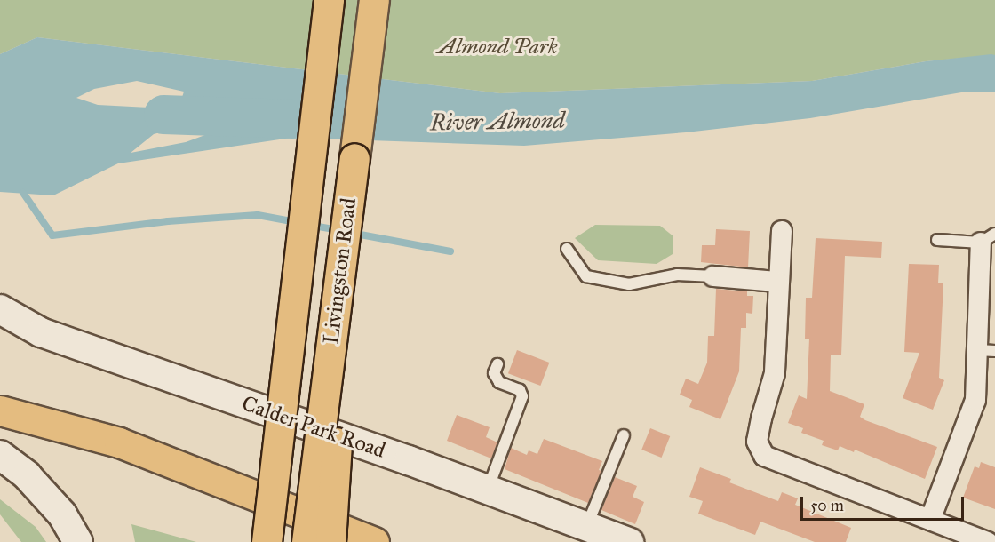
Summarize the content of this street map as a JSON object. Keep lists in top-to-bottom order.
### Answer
{
  "streets": {
    "main road": ["Livingston Road", "Calder Park Road"]
  },
  "water": ["River Almond"],
  "parks": ["Almond Park"],
  "scale_bar": "50 m"
}
